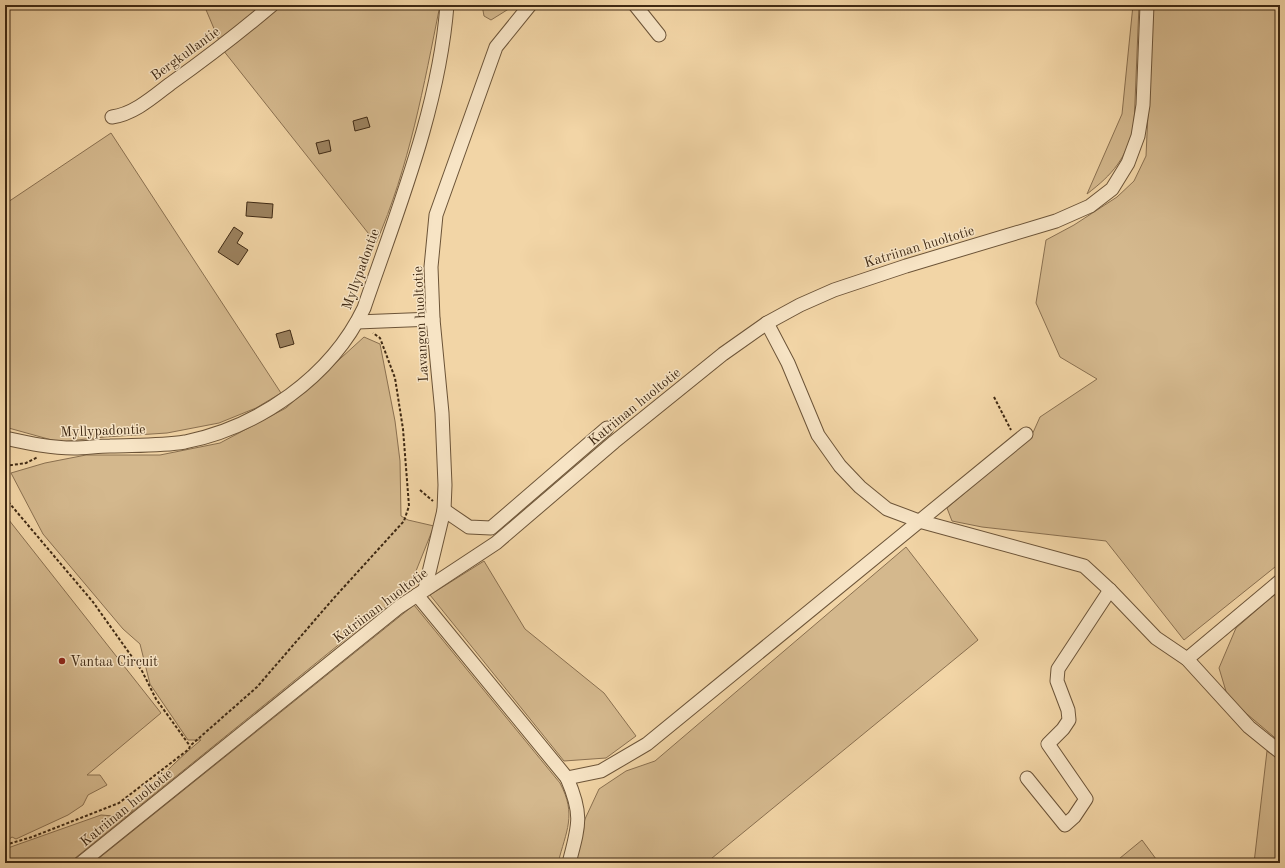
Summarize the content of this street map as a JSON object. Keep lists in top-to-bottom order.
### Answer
{
  "streets": {
    "street": [
      "Bergkullantie",
      "Katriinan huoltotie",
      "Myllypadontie",
      "Lavangon huoltotie"
    ]
  },
  "crossings": [
    ["Katriinan huoltotie", "Lavangon huoltotie"]
  ],
  "places": ["Vantaa Circuit"]
}
